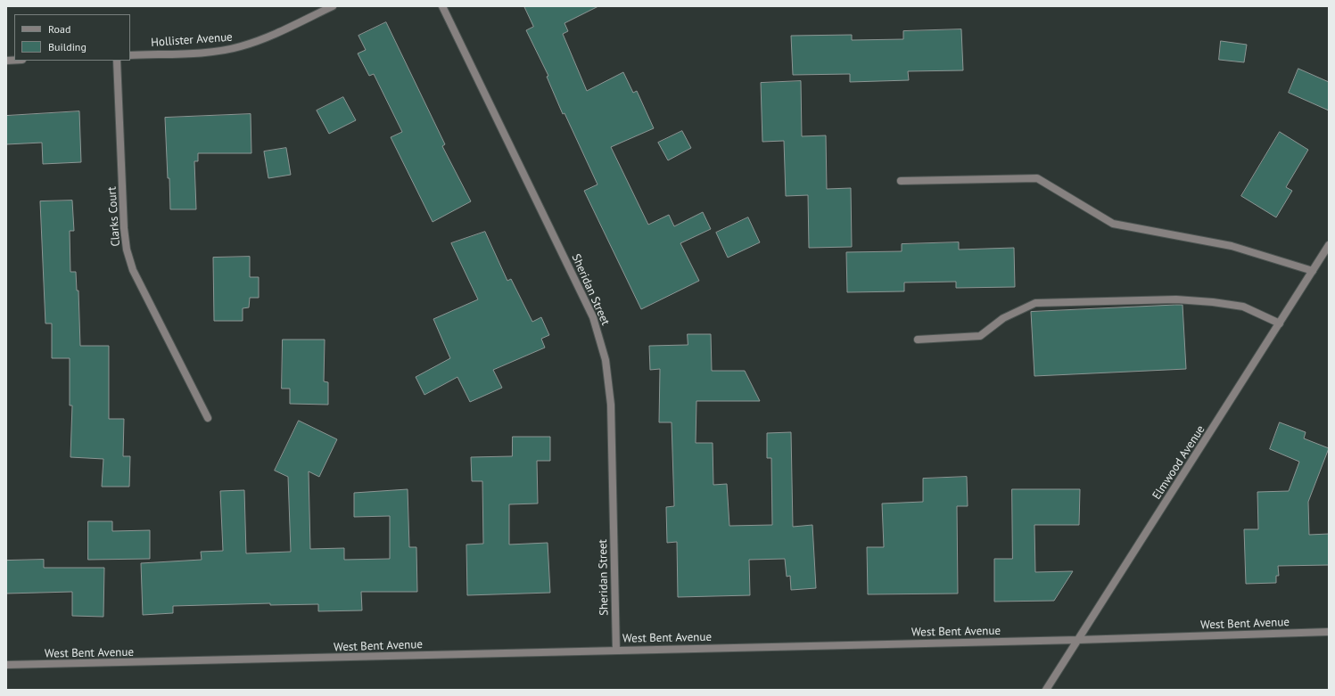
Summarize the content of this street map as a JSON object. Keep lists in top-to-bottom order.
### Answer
{
  "streets": {
    "street": [
      "Hollister Avenue",
      "Clarks Court",
      "Sheridan Street",
      "Elmwood Avenue",
      "West Bent Avenue"
    ]
  },
  "crossings": [
    ["Sheridan Street", "West Bent Avenue"],
    ["Elmwood Avenue", "West Bent Avenue"]
  ],
  "legend": ["Road", "Building"]
}
